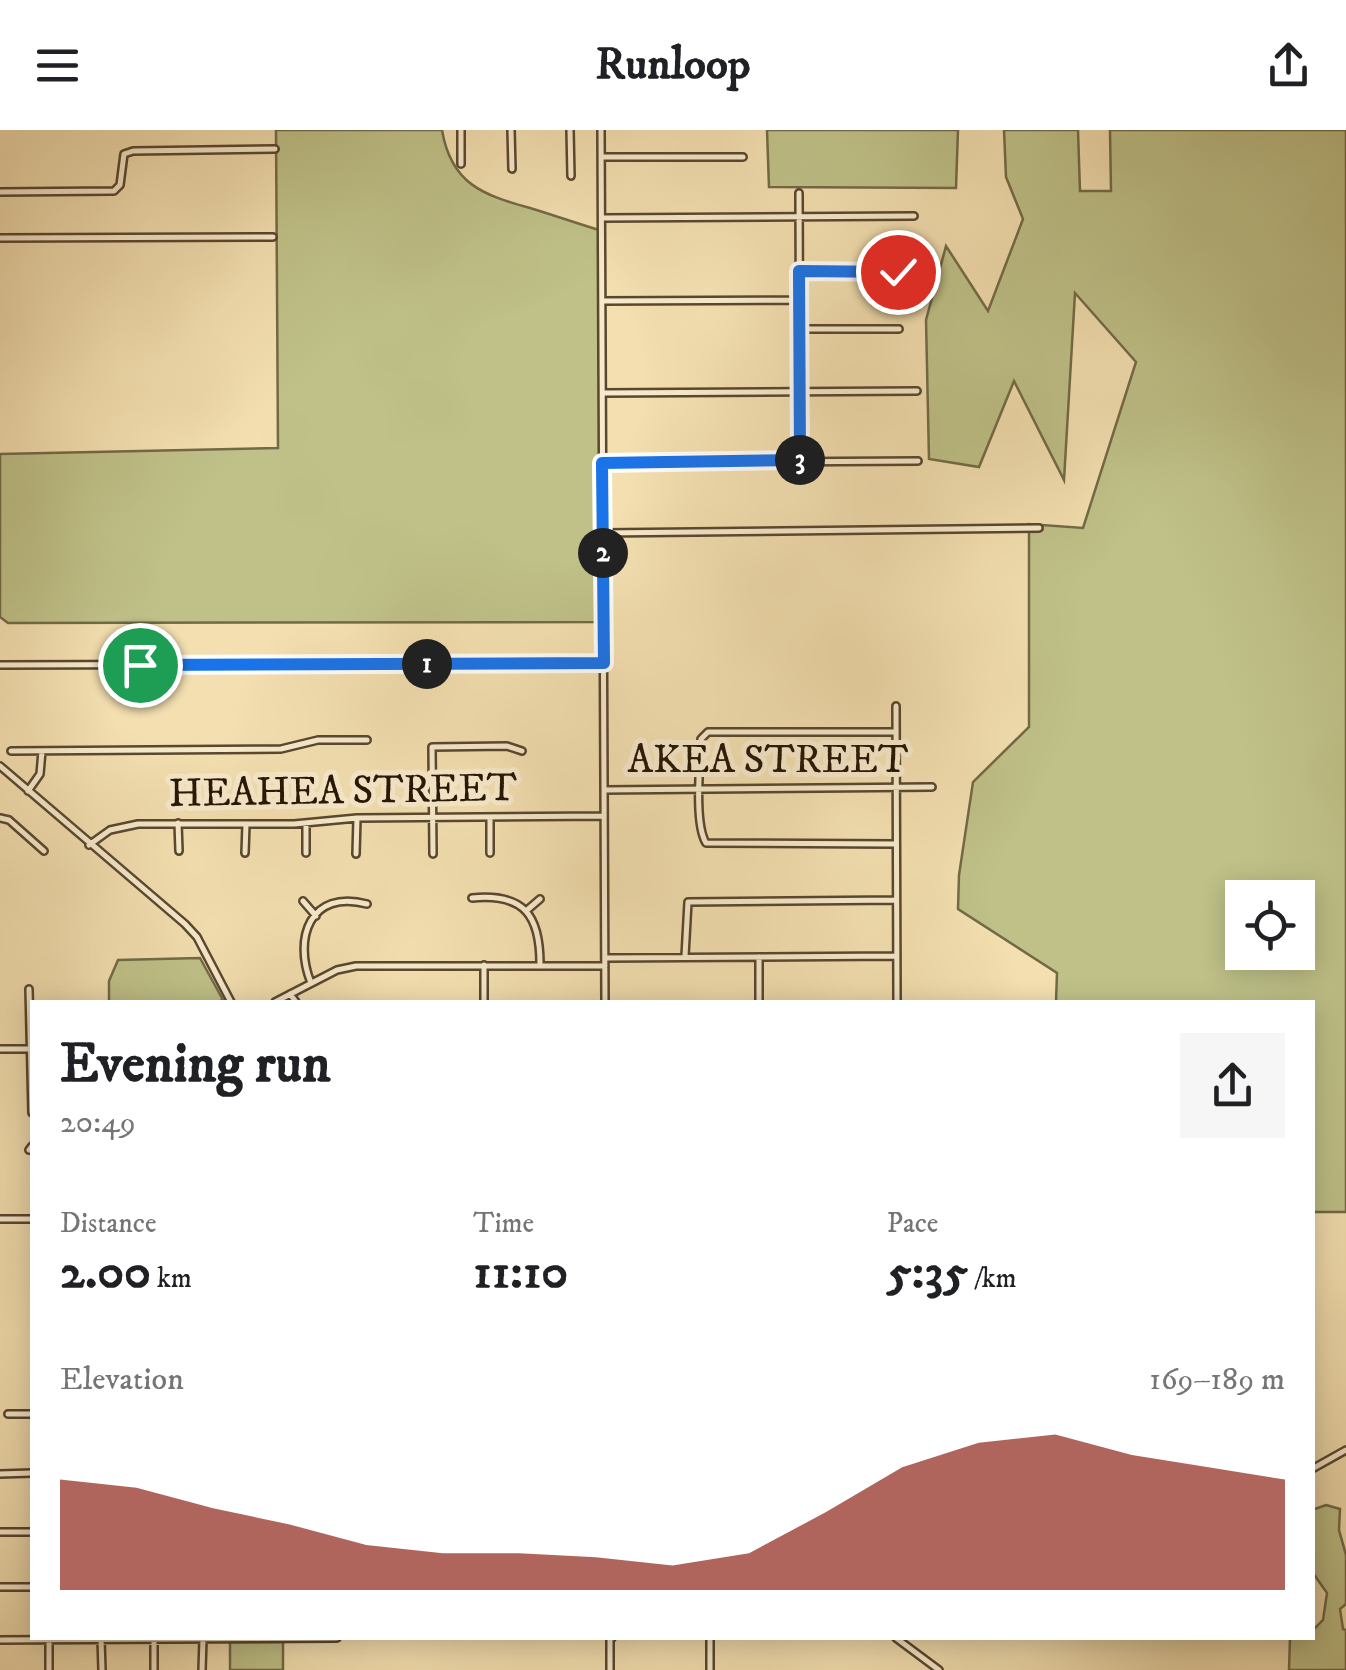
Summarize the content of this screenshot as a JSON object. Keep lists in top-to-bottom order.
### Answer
{
  "streets": {
    "street": ["AKEA STREET", "HEAHEA STREET"]
  },
  "page": {
    "header": "Runloop",
    "pins": ["3", "2", "1"],
    "heading": ["Evening run", "20:49"],
    "stats": [
      ["Distance", "2.00 km"],
      ["Time", "11:10"],
      ["Pace", "5:35 /km"]
    ],
    "chart": ["Elevation", "169–189 m"]
  }
}
